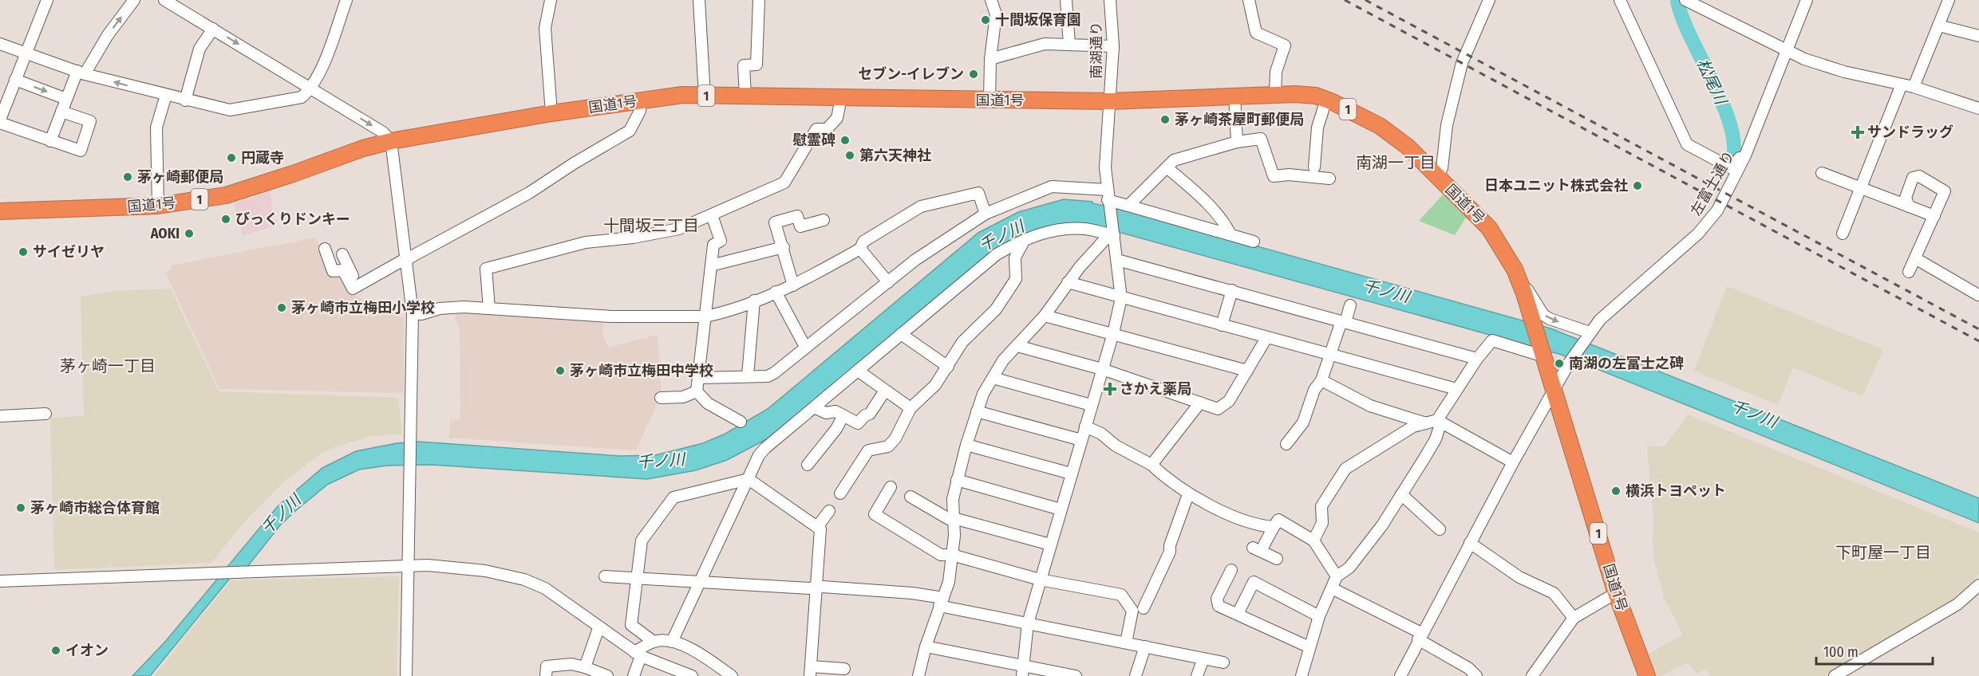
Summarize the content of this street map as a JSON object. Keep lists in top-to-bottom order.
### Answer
{
  "streets": {
    "highway": ["1", "国道1号"],
    "street": ["南湖通り", "左富士通り"]
  },
  "crossings": [
    ["南湖通り", "国道1号"],
    ["国道1号", "左富士通り"]
  ],
  "districts": [
    "南湖一丁目",
    "十間坂三丁目",
    "茅ヶ崎一丁目",
    "下町屋一丁目"
  ],
  "water": ["松尾川", "千ノ川"],
  "places": {
    "other": [
      "十間坂保育園",
      "セブン-イレブン",
      "茅ヶ崎茶屋町郵便局",
      "慰霊碑",
      "第六天神社",
      "円蔵寺",
      "茅ヶ崎郵便局",
      "日本ユニット株式会社",
      "びっくりドンキー",
      "AOKI",
      "サイゼリヤ",
      "茅ヶ崎市立梅田小学校",
      "南湖の左富士之碑",
      "茅ヶ崎市立梅田中学校",
      "横浜トヨペット",
      "茅ヶ崎市総合体育館",
      "イオン"
    ],
    "health": ["サンドラッグ", "さかえ薬局"]
  },
  "scale_bar": "100 m"
}
